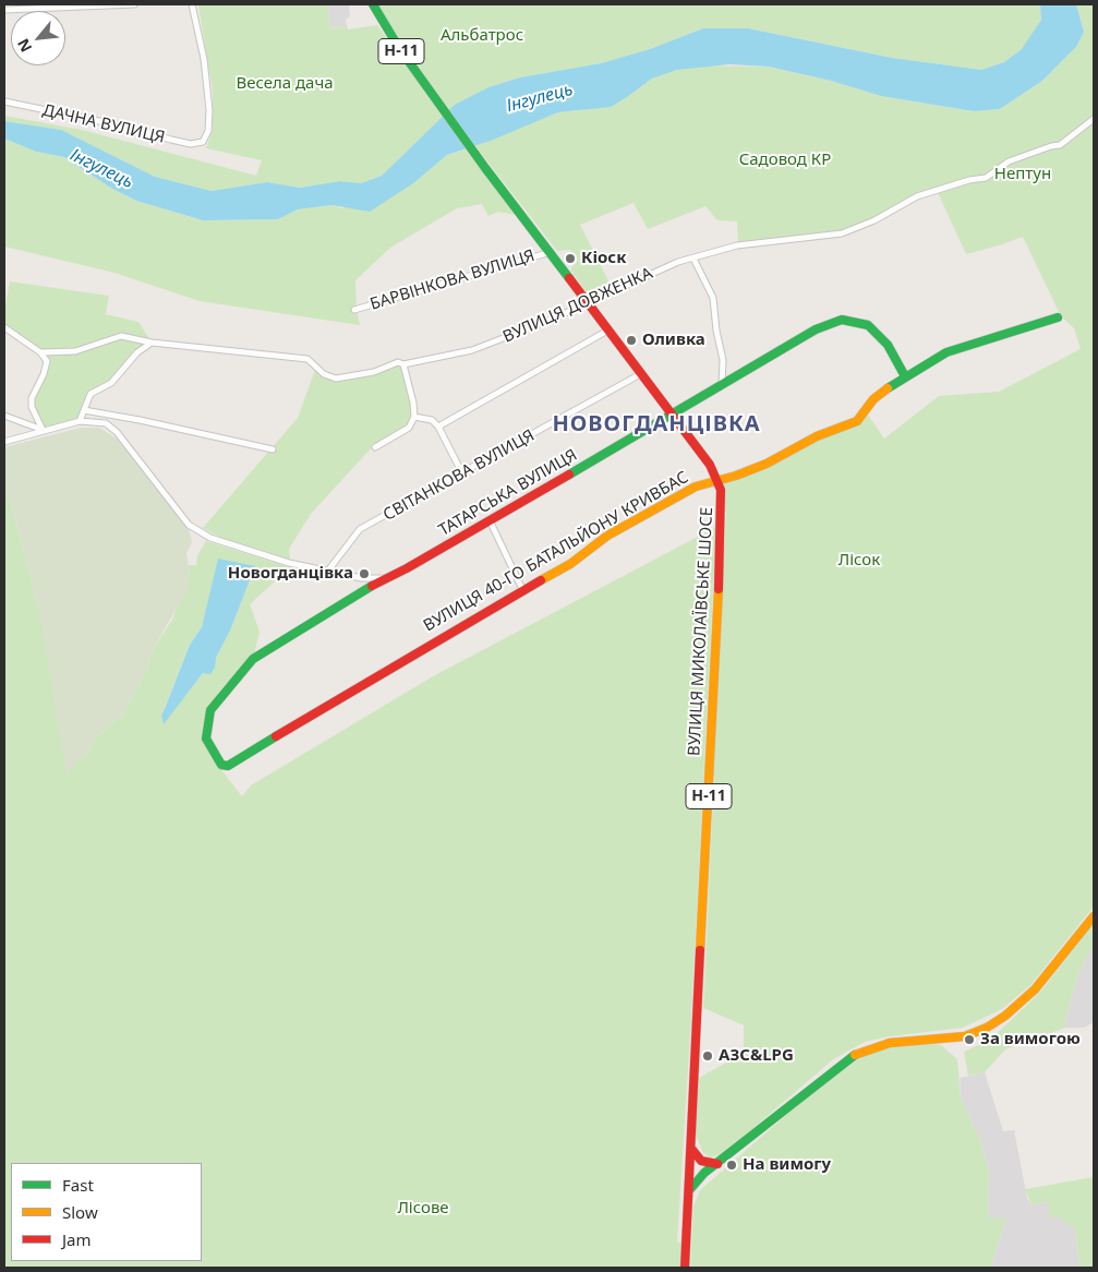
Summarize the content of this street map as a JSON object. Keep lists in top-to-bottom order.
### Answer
{
  "streets": {
    "main road": [
      "Н-11",
      "ТАТАРСЬКА ВУЛИЦЯ",
      "ВУЛИЦЯ 40-ГО БАТАЛЬЙОНУ КРИВБАС",
      "ВУЛИЦЯ МИКОЛАЇВСЬКЕ ШОСЕ"
    ],
    "street": [
      "ДАЧНА ВУЛИЦЯ",
      "БАРВІНКОВА ВУЛИЦЯ",
      "ВУЛИЦЯ ДОВЖЕНКА",
      "СВІТАНКОВА ВУЛИЦЯ"
    ]
  },
  "crossings": [
    ["Н-11", "ВУЛИЦЯ МИКОЛАЇВСЬКЕ ШОСЕ"],
    ["БАРВІНКОВА ВУЛИЦЯ", "ВУЛИЦЯ МИКОЛАЇВСЬКЕ ШОСЕ"],
    ["ВУЛИЦЯ ДОВЖЕНКА", "ВУЛИЦЯ МИКОЛАЇВСЬКЕ ШОСЕ"],
    ["СВІТАНКОВА ВУЛИЦЯ", "ВУЛИЦЯ МИКОЛАЇВСЬКЕ ШОСЕ"],
    ["ТАТАРСЬКА ВУЛИЦЯ", "ВУЛИЦЯ 40-ГО БАТАЛЬЙОНУ КРИВБАС"],
    ["ТАТАРСЬКА ВУЛИЦЯ", "ВУЛИЦЯ МИКОЛАЇВСЬКЕ ШОСЕ"],
    ["ВУЛИЦЯ 40-ГО БАТАЛЬЙОНУ КРИВБАС", "ВУЛИЦЯ МИКОЛАЇВСЬКЕ ШОСЕ"]
  ],
  "districts": ["НОВОГДАНЦІВКА"],
  "water": ["Інгулець"],
  "parks": [
    "Альбатрос",
    "Весела дача",
    "Садовод КР",
    "Нептун",
    "Лісок",
    "Лісове"
  ],
  "places": [
    "Кіоск",
    "Оливка",
    "Новогданцівка",
    "За вимогою",
    "АЗС&LPG",
    "На вимогу"
  ],
  "legend": ["Fast", "Slow", "Jam"],
  "north": "bottom left"
}
